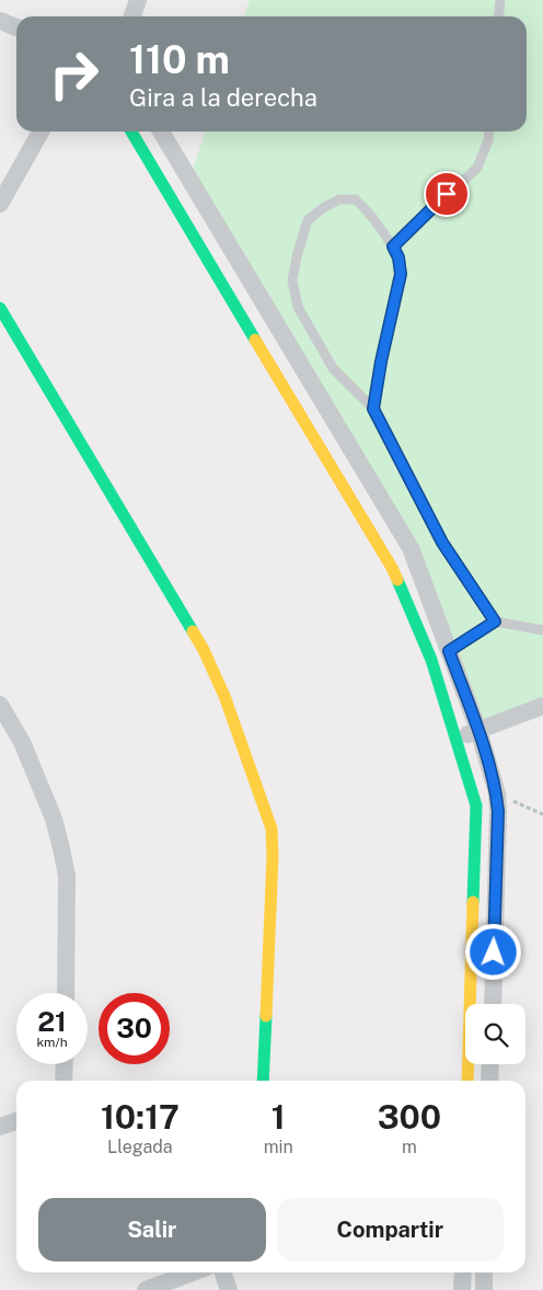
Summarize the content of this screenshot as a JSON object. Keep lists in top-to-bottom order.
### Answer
{
  "page": {
    "turn": ["110 m", "Gira a la derecha"],
    "speed": "21 km/h",
    "limit": "30",
    "eta": [
      "10:17",
      "Llegada",
      "1",
      "min",
      "300",
      "m"
    ],
    "buttons": ["Salir", "Compartir"]
  }
}
